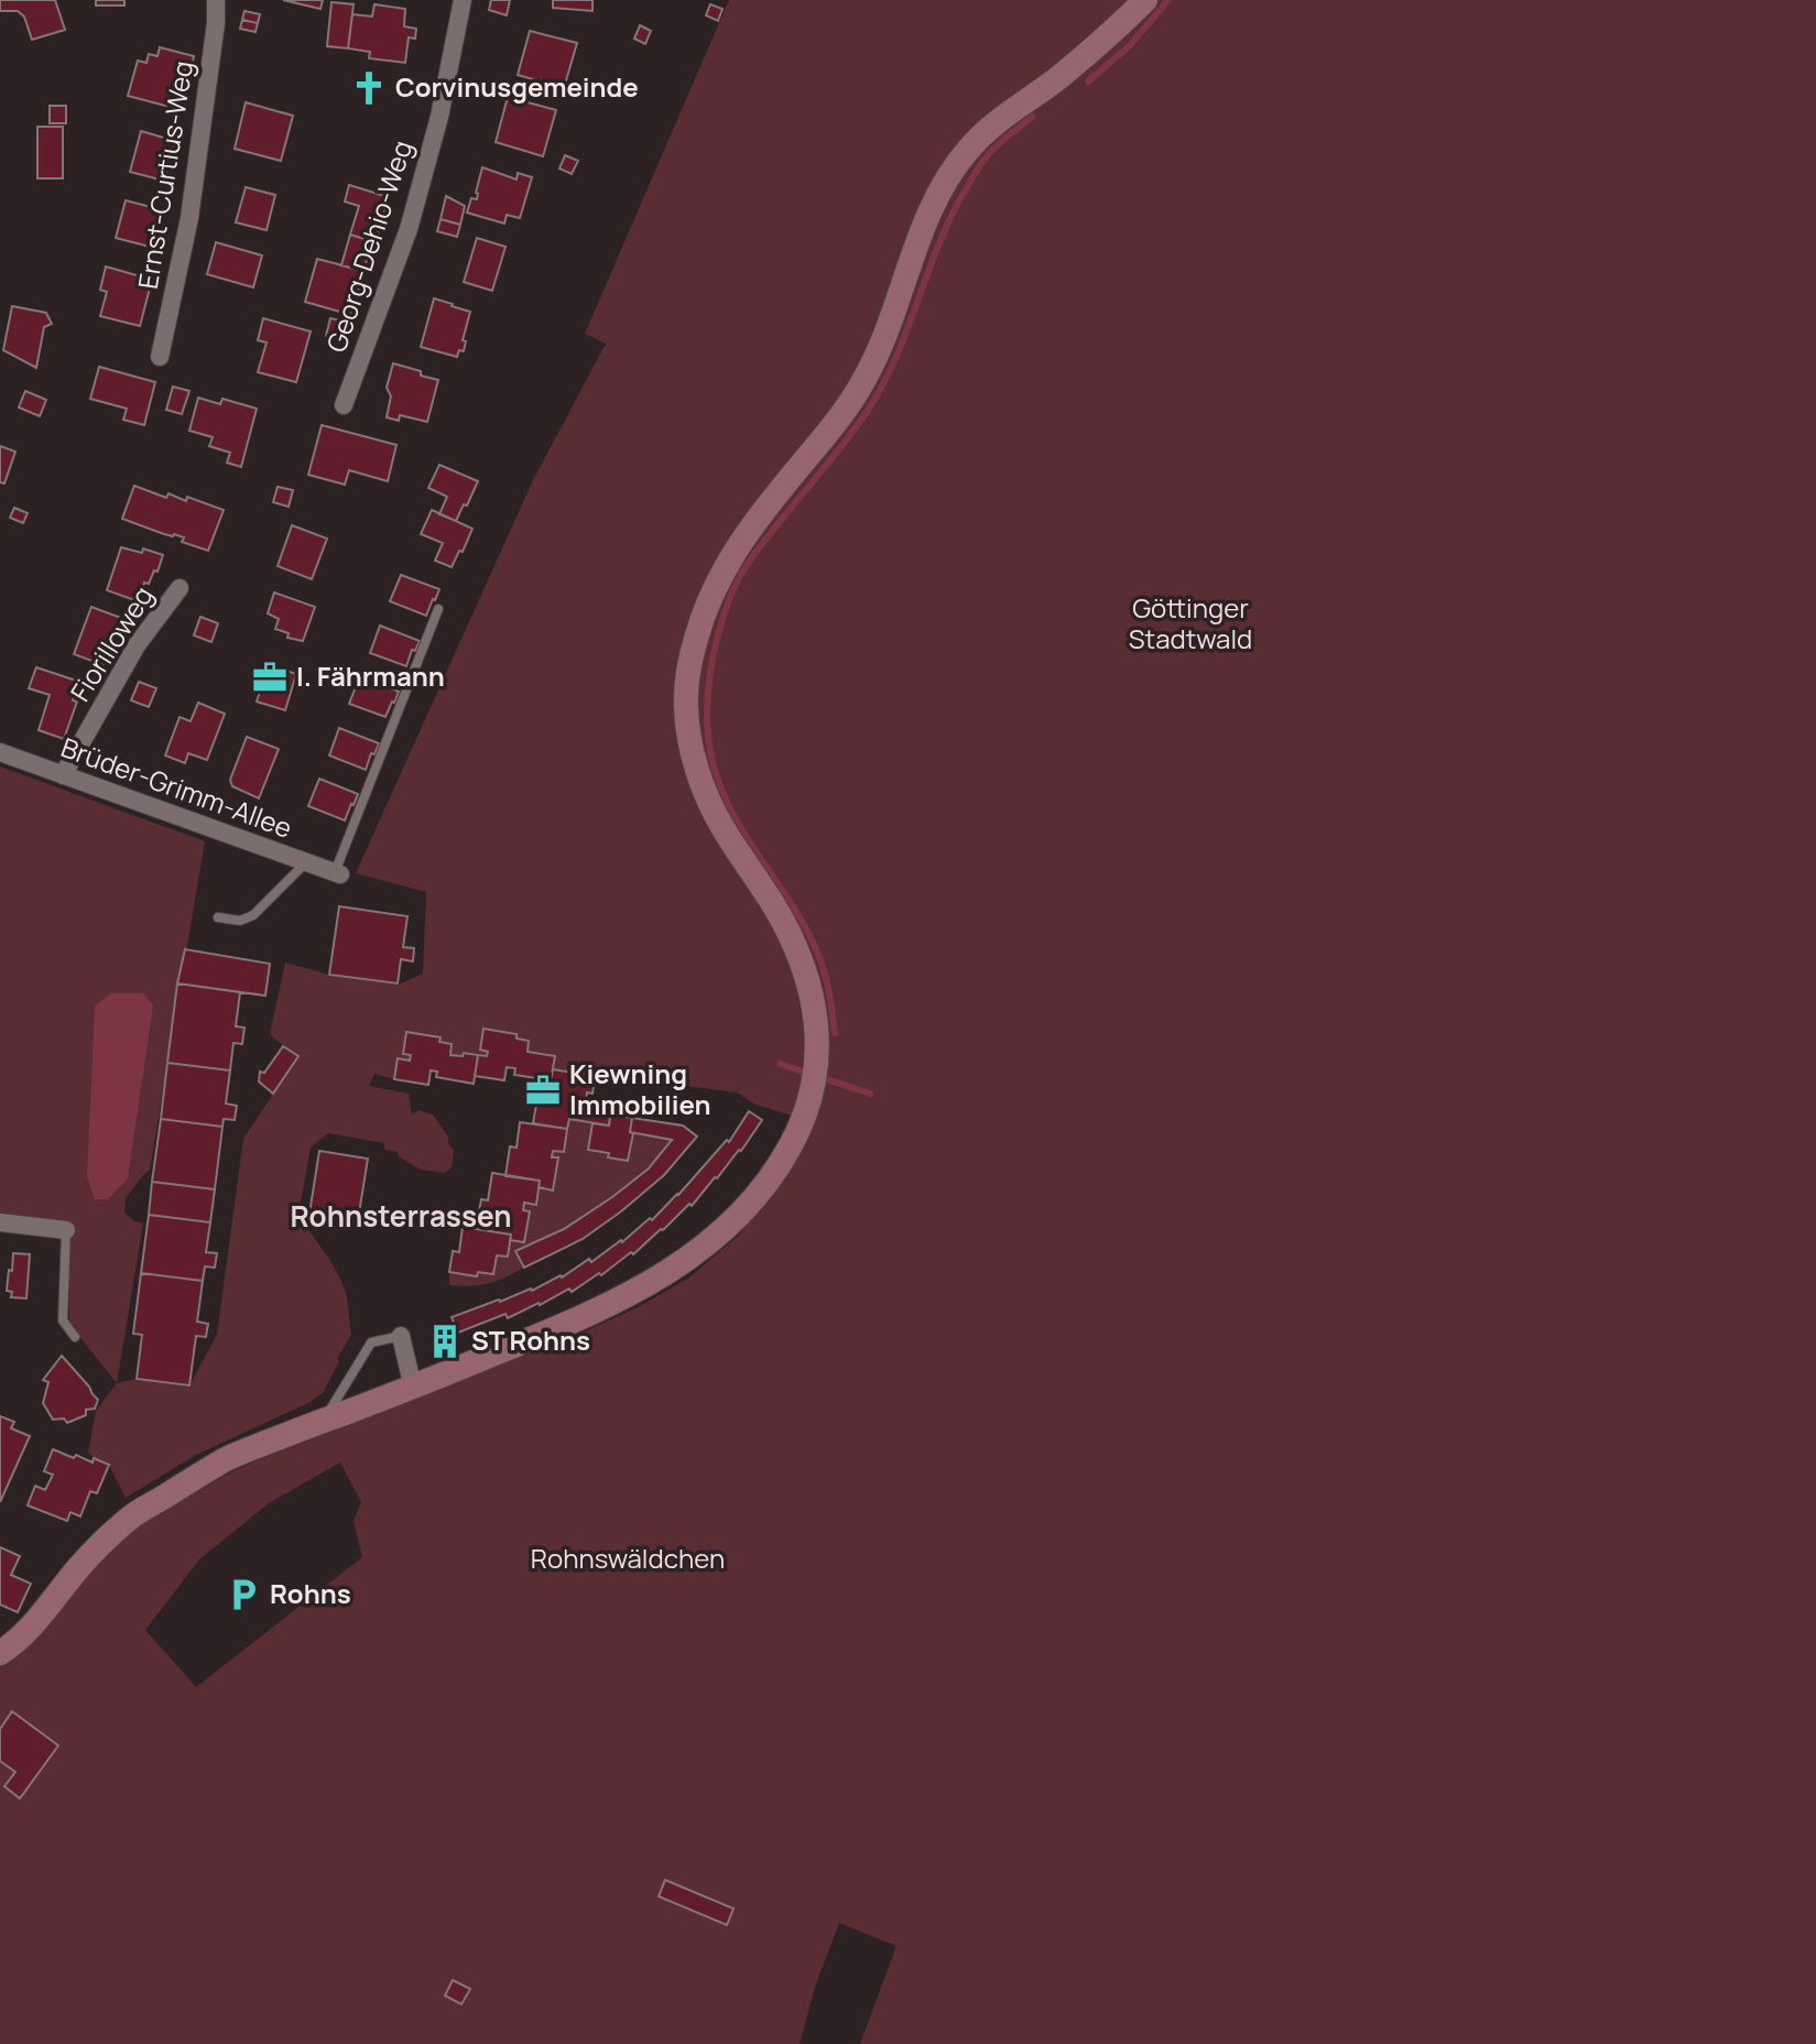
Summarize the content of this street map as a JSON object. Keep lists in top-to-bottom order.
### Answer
{
  "streets": {
    "street": [
      "Ernst-Curtius-Weg",
      "Georg-Dehio-Weg",
      "Fiorilloweg",
      "Brüder-Grimm-Allee"
    ]
  },
  "crossings": [
    ["Fiorilloweg", "Brüder-Grimm-Allee"]
  ],
  "districts": ["Rohnsterrassen"],
  "parks": ["Göttinger Stadtwald", "Rohnswäldchen"],
  "places": {
    "church": ["Corvinusgemeinde"],
    "office": ["I. Fährmann", "Kiewning Immobilien"],
    "building": ["ST Rohns"],
    "parking": ["Rohns"]
  }
}
